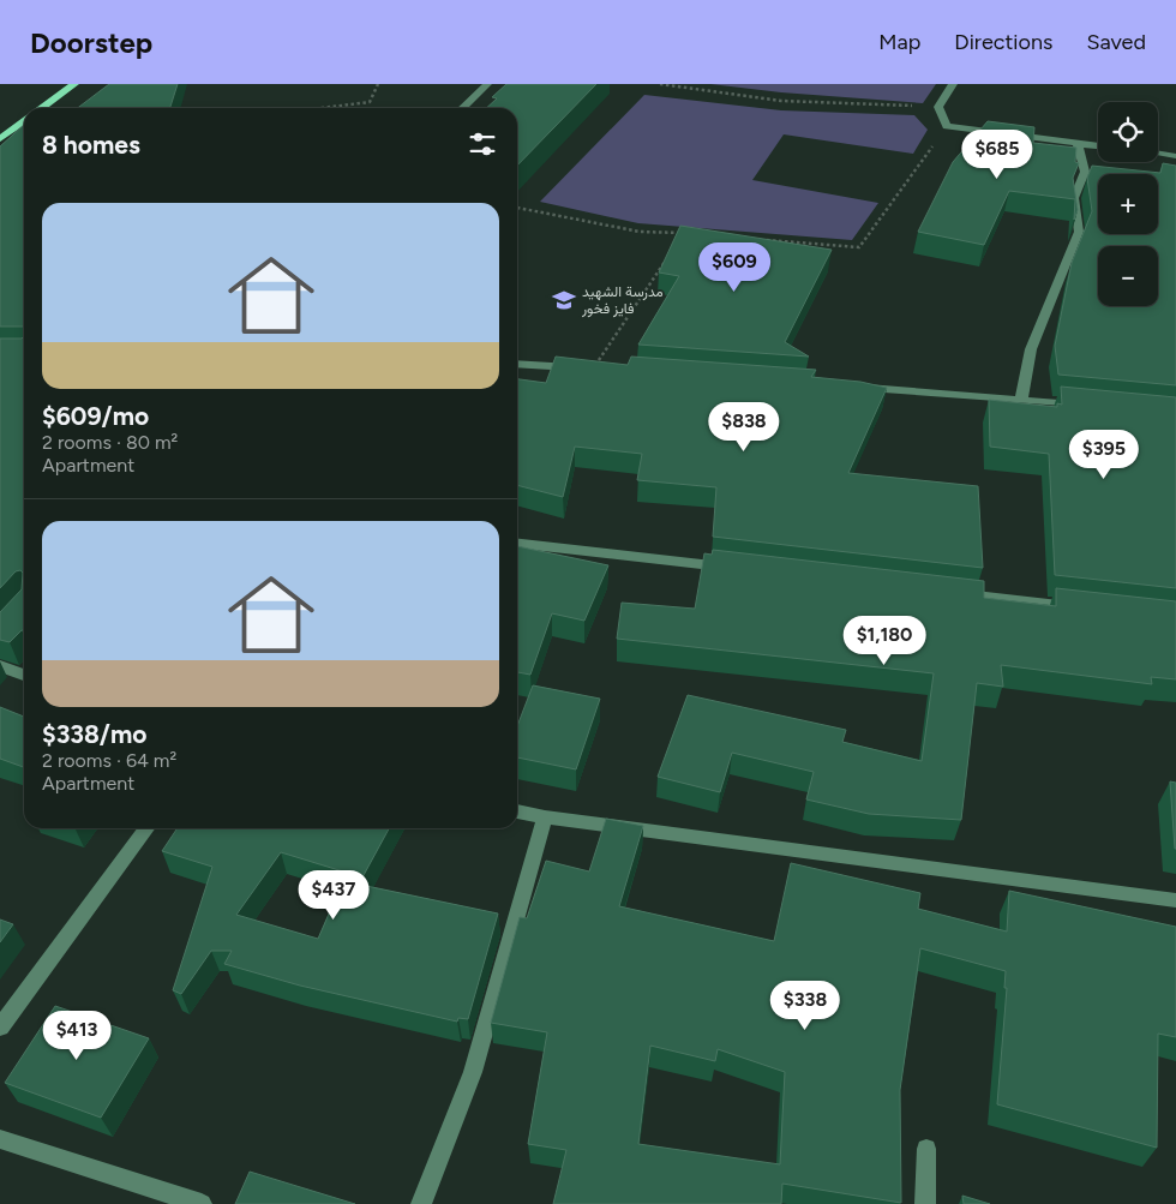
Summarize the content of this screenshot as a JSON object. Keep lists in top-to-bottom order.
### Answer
{
  "places": {
    "school or university": ["مدرسة الشهيد فايز فخور"]
  },
  "page": {
    "header": "Doorstep",
    "nav": ["Map", "Directions", "Saved"],
    "map_buttons": ["+", "−"],
    "heading": "8 homes",
    "price": [
      "$685",
      "$609",
      "$838",
      "$395",
      "$1,180",
      "$437",
      "$338",
      "$413"
    ],
    "list": [
      {
        "name": "$609/mo",
        "note": "2 rooms · 80 m² · Apartment"
      },
      {
        "name": "$338/mo",
        "note": "2 rooms · 64 m² · Apartment"
      }
    ]
  }
}
